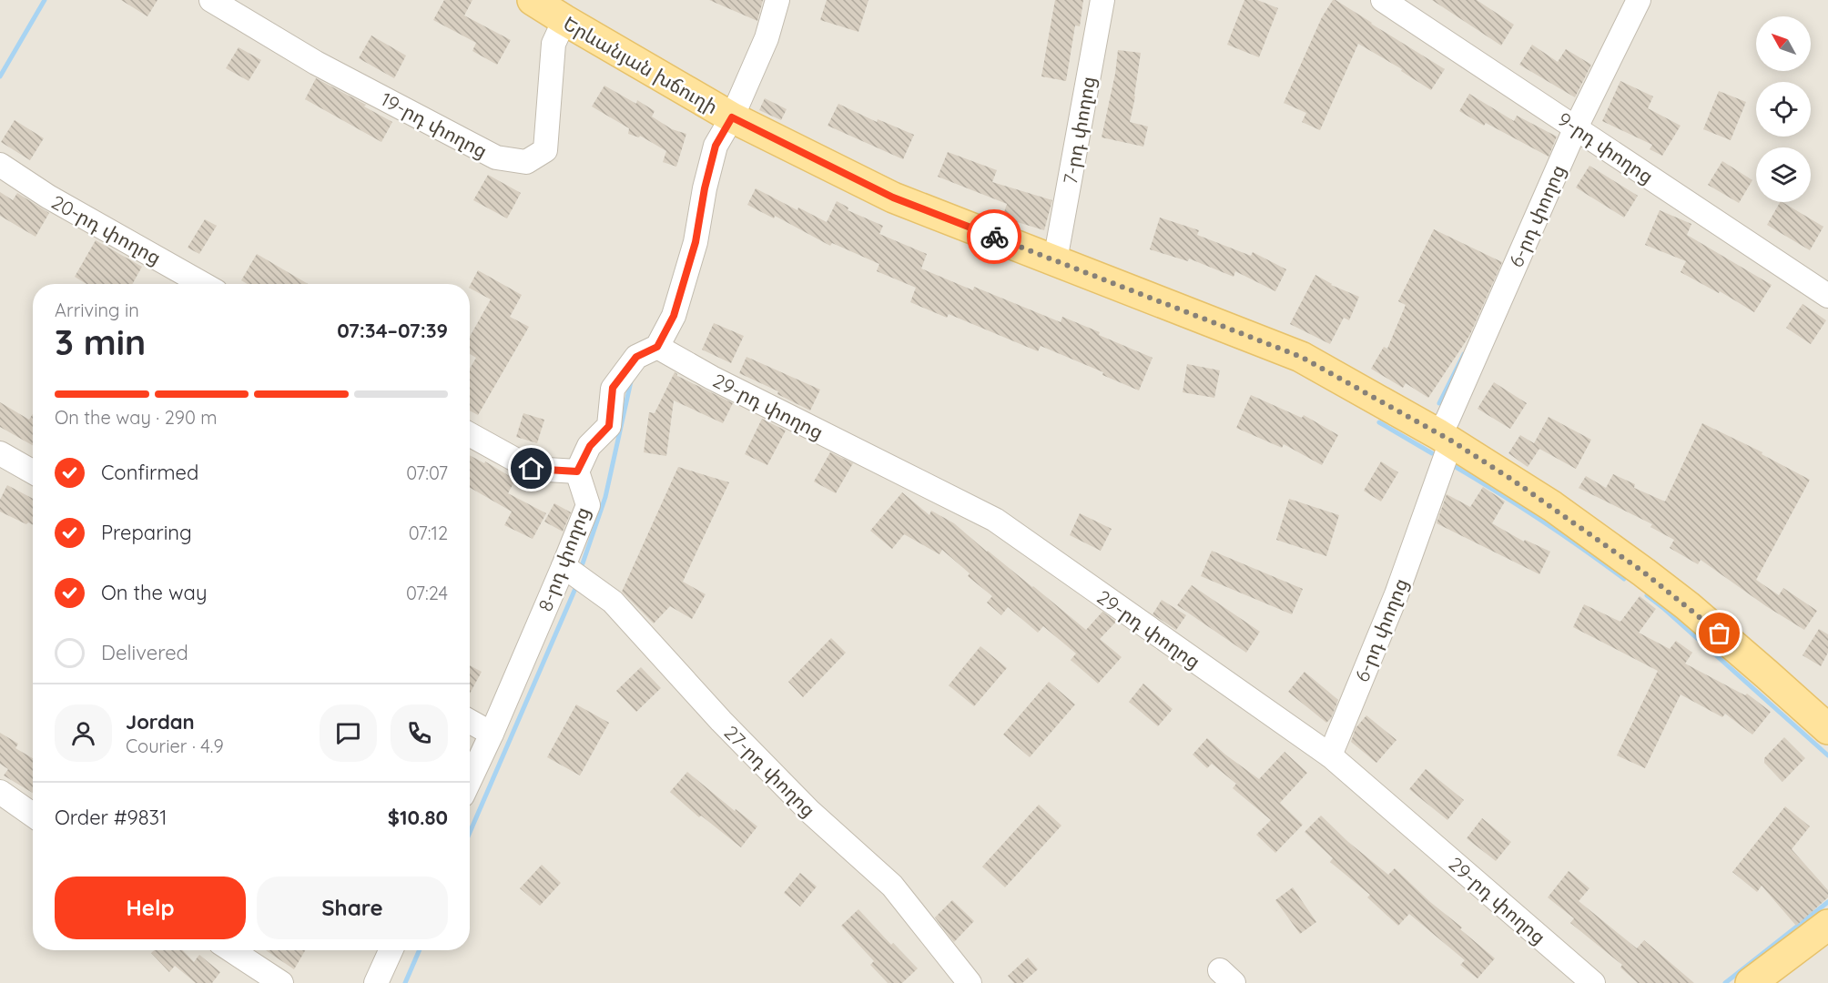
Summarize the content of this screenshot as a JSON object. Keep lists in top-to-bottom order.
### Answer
{
  "streets": {
    "main road": ["Երևանյան խճուղի"],
    "street": [
      "19-րդ փողոց",
      "7-րդ փողոց",
      "9-րդ փողոց",
      "6-րդ փողոց",
      "20-րդ փողոց",
      "29-րդ փողոց",
      "8-րդ փողոց",
      "27-րդ փողոց"
    ]
  },
  "crossings": [
    ["Երևանյան խճուղի", "19-րդ փողոց"],
    ["Երևանյան խճուղի", "7-րդ փողոց"],
    ["Երևանյան խճուղի", "6-րդ փողոց"],
    ["9-րդ փողոց", "6-րդ փողոց"],
    ["6-րդ փողոց", "29-րդ փողոց"],
    ["8-րդ փողոց", "27-րդ փողոց"]
  ],
  "north": "top left",
  "page": {
    "heading": ["3 min", "Arriving in", "07:34–07:39"],
    "panel": [
      "Jordan",
      "Courier · 4.9",
      "Order #9831",
      "$10.80"
    ],
    "bar": "On the way · 290 m",
    "list": [
      ["Confirmed", "07:07"],
      ["Preparing", "07:12"],
      ["On the way", "07:24"],
      "Delivered"
    ],
    "buttons": ["Help", "Share"]
  }
}
